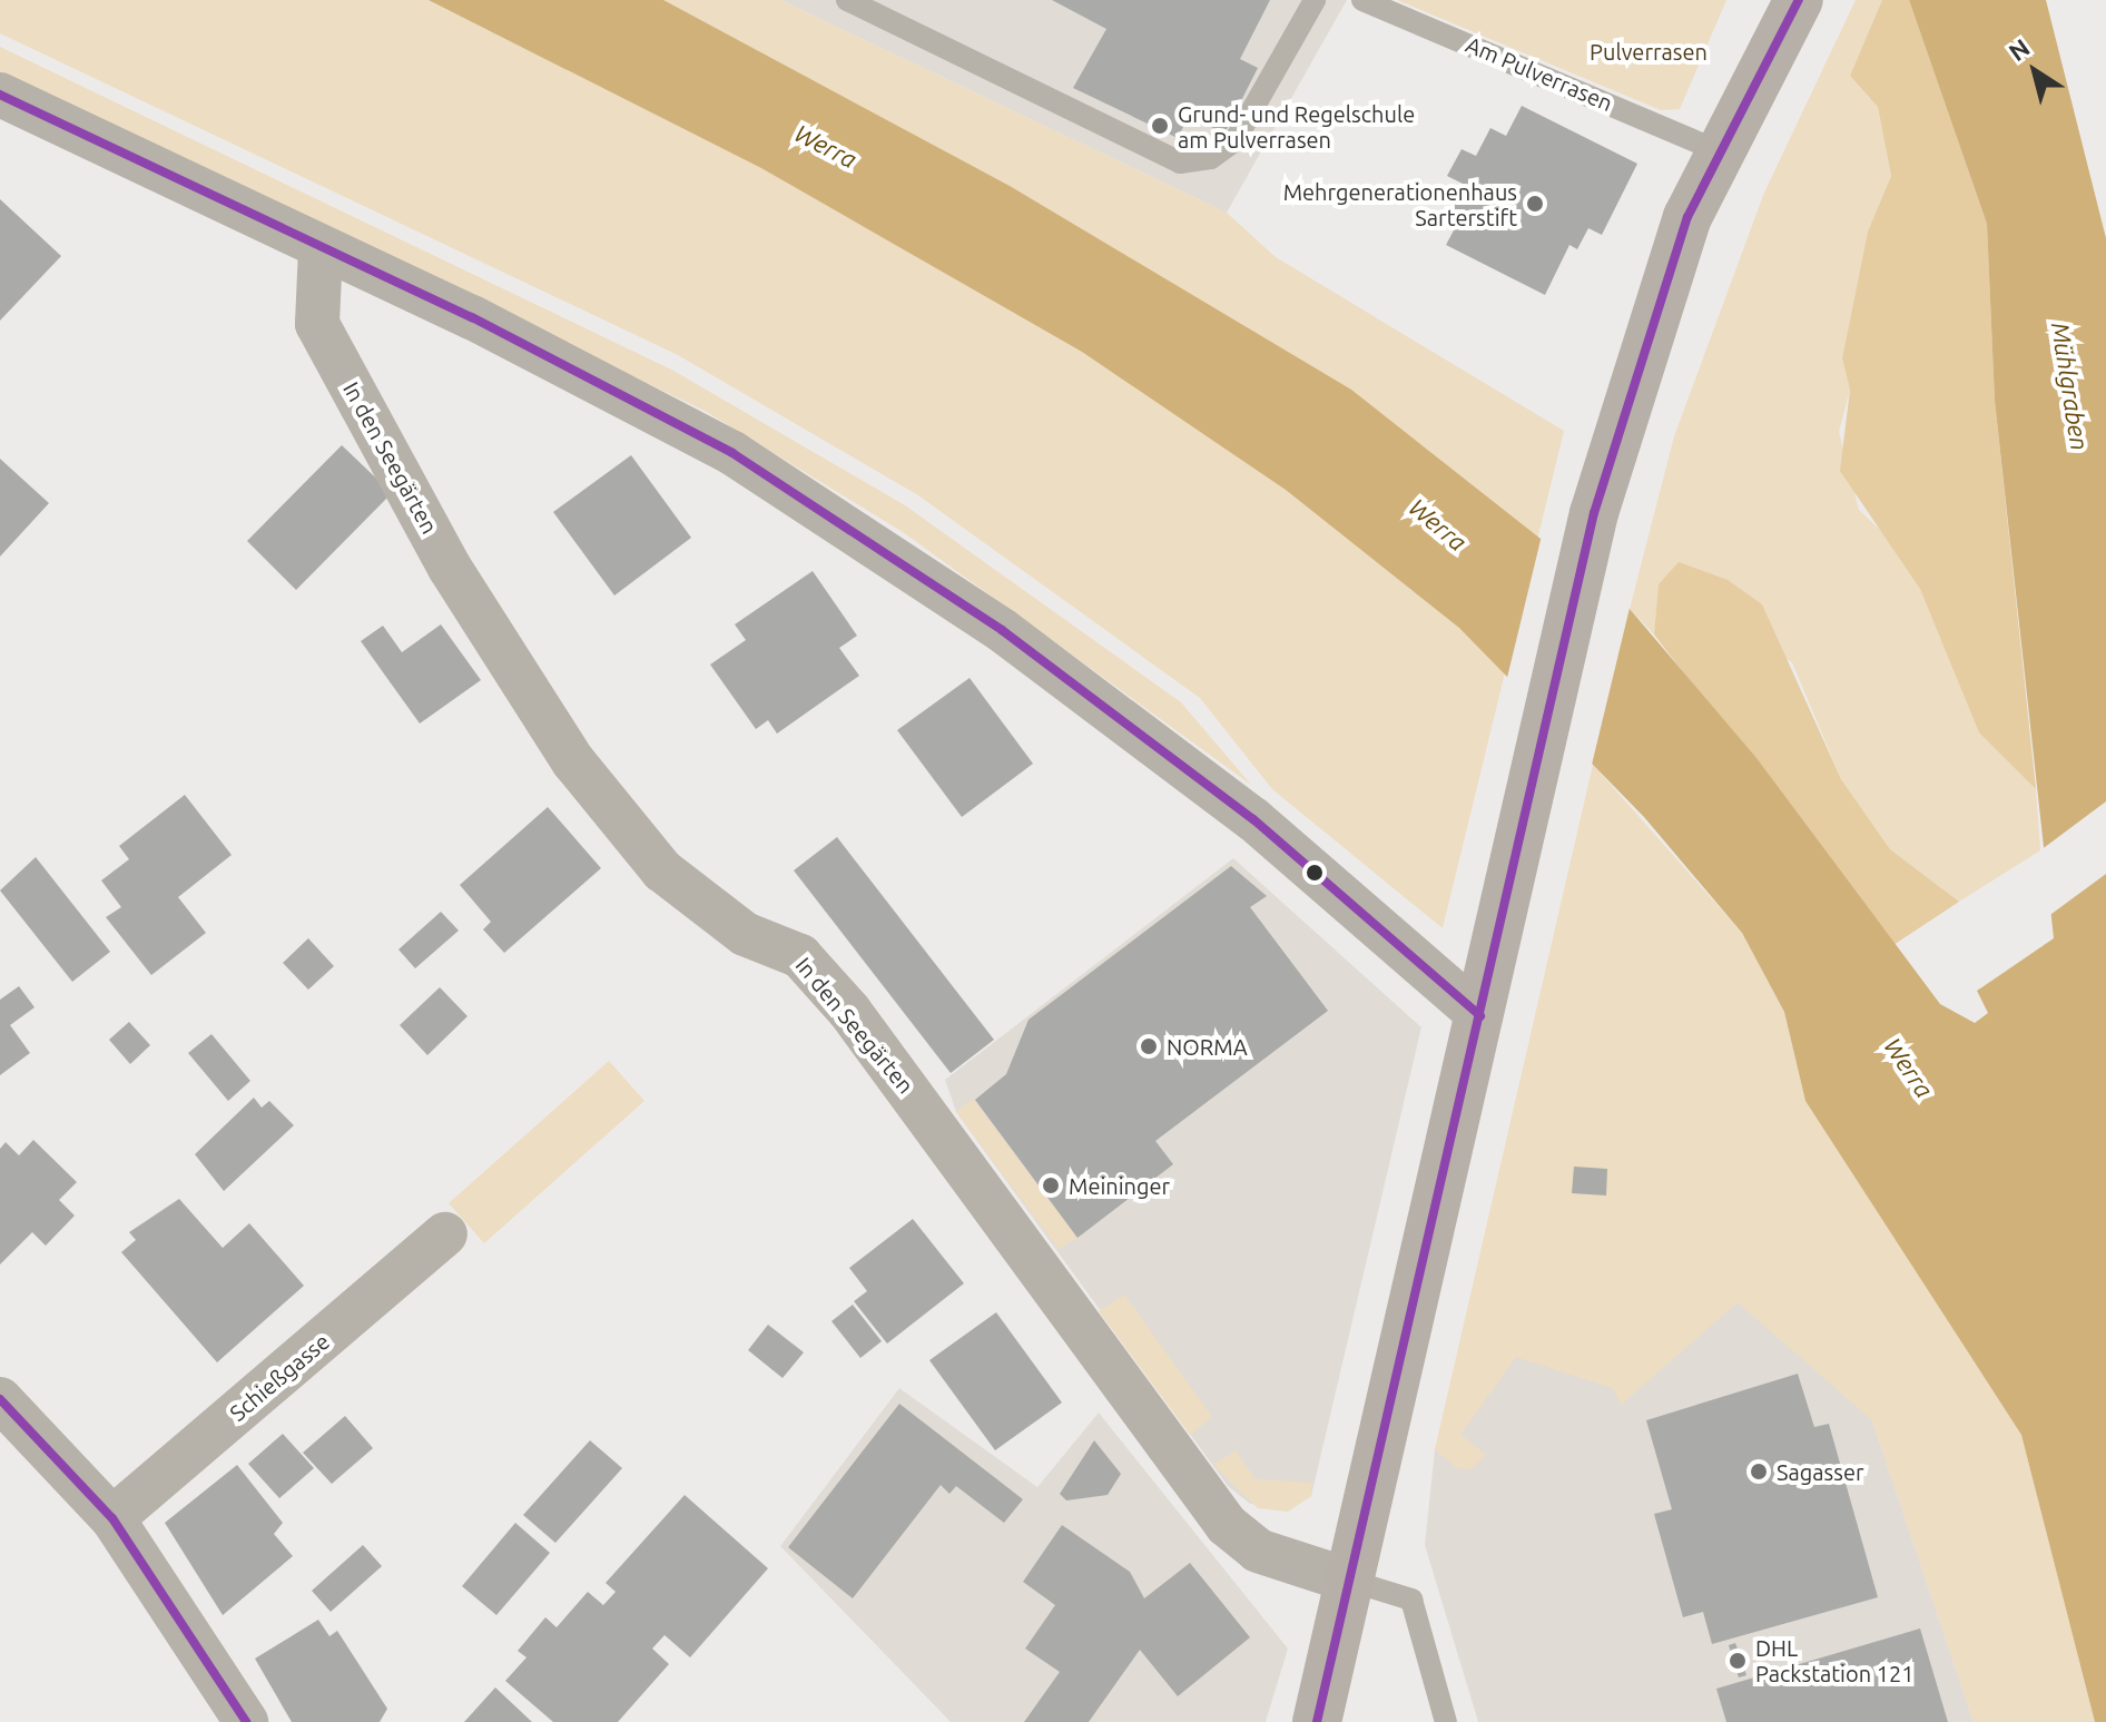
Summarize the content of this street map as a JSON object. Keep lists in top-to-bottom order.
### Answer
{
  "streets": {
    "street": ["In den Seegärten", "Schießgasse"],
    "lane": ["Am Pulverrasen"]
  },
  "water": ["Werra", "Mühlgraben"],
  "parks": ["Pulverrasen"],
  "places": [
    "Grund- und Regelschule am Pulverrasen",
    "Mehrgenerationenhaus Sarterstift",
    "NORMA",
    "Meininger",
    "Sagasser",
    "DHL Packstation 121"
  ],
  "north": "top left"
}
